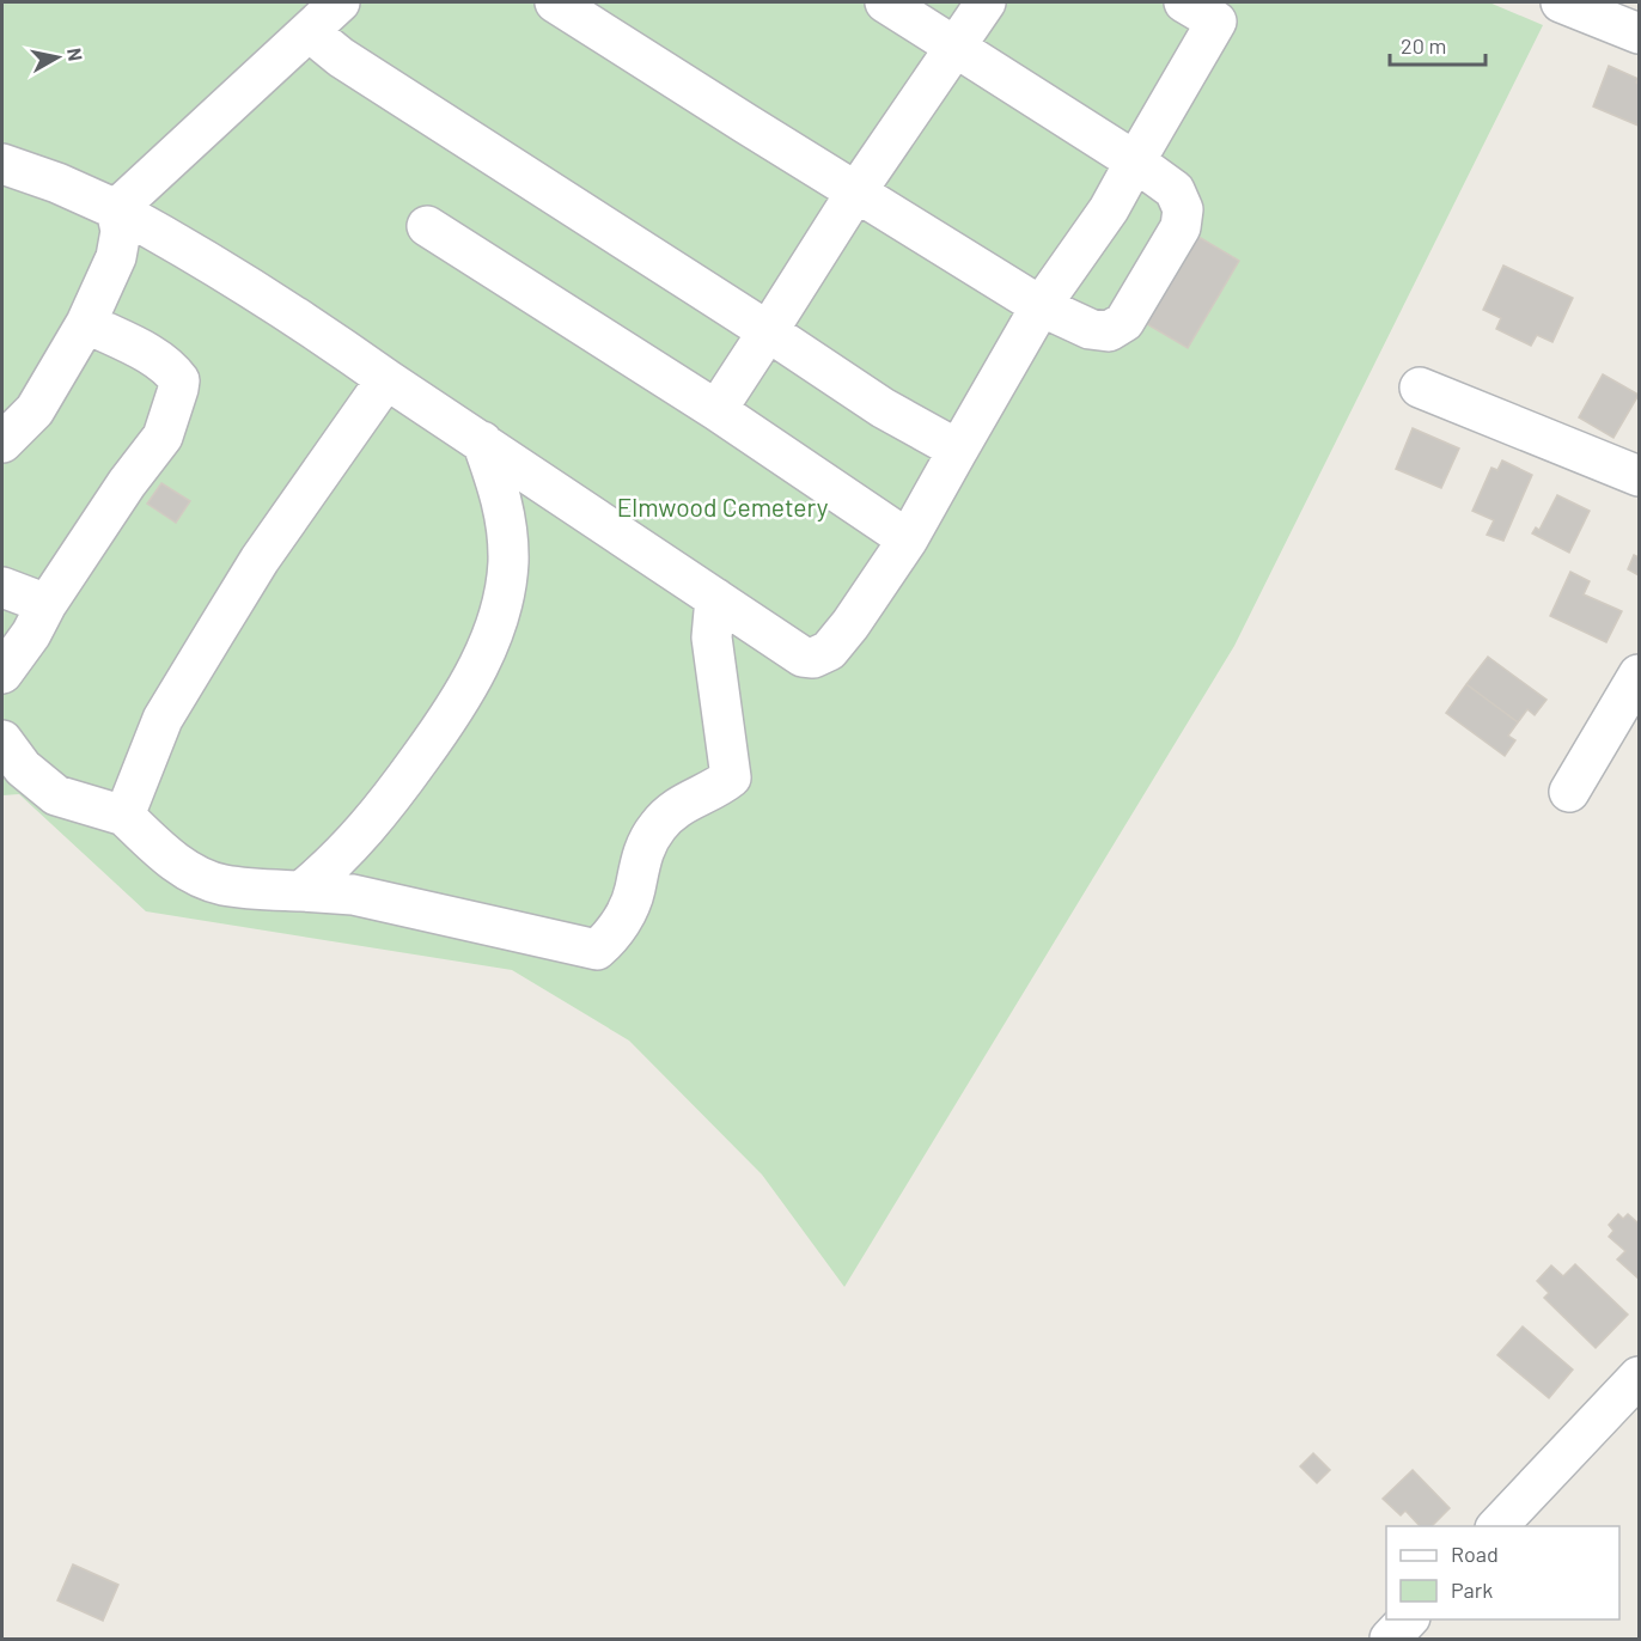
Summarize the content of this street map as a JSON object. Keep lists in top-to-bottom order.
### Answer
{
  "parks": ["Elmwood Cemetery"],
  "legend": ["Road", "Park"],
  "scale_bar": "20 m",
  "north": "right"
}
